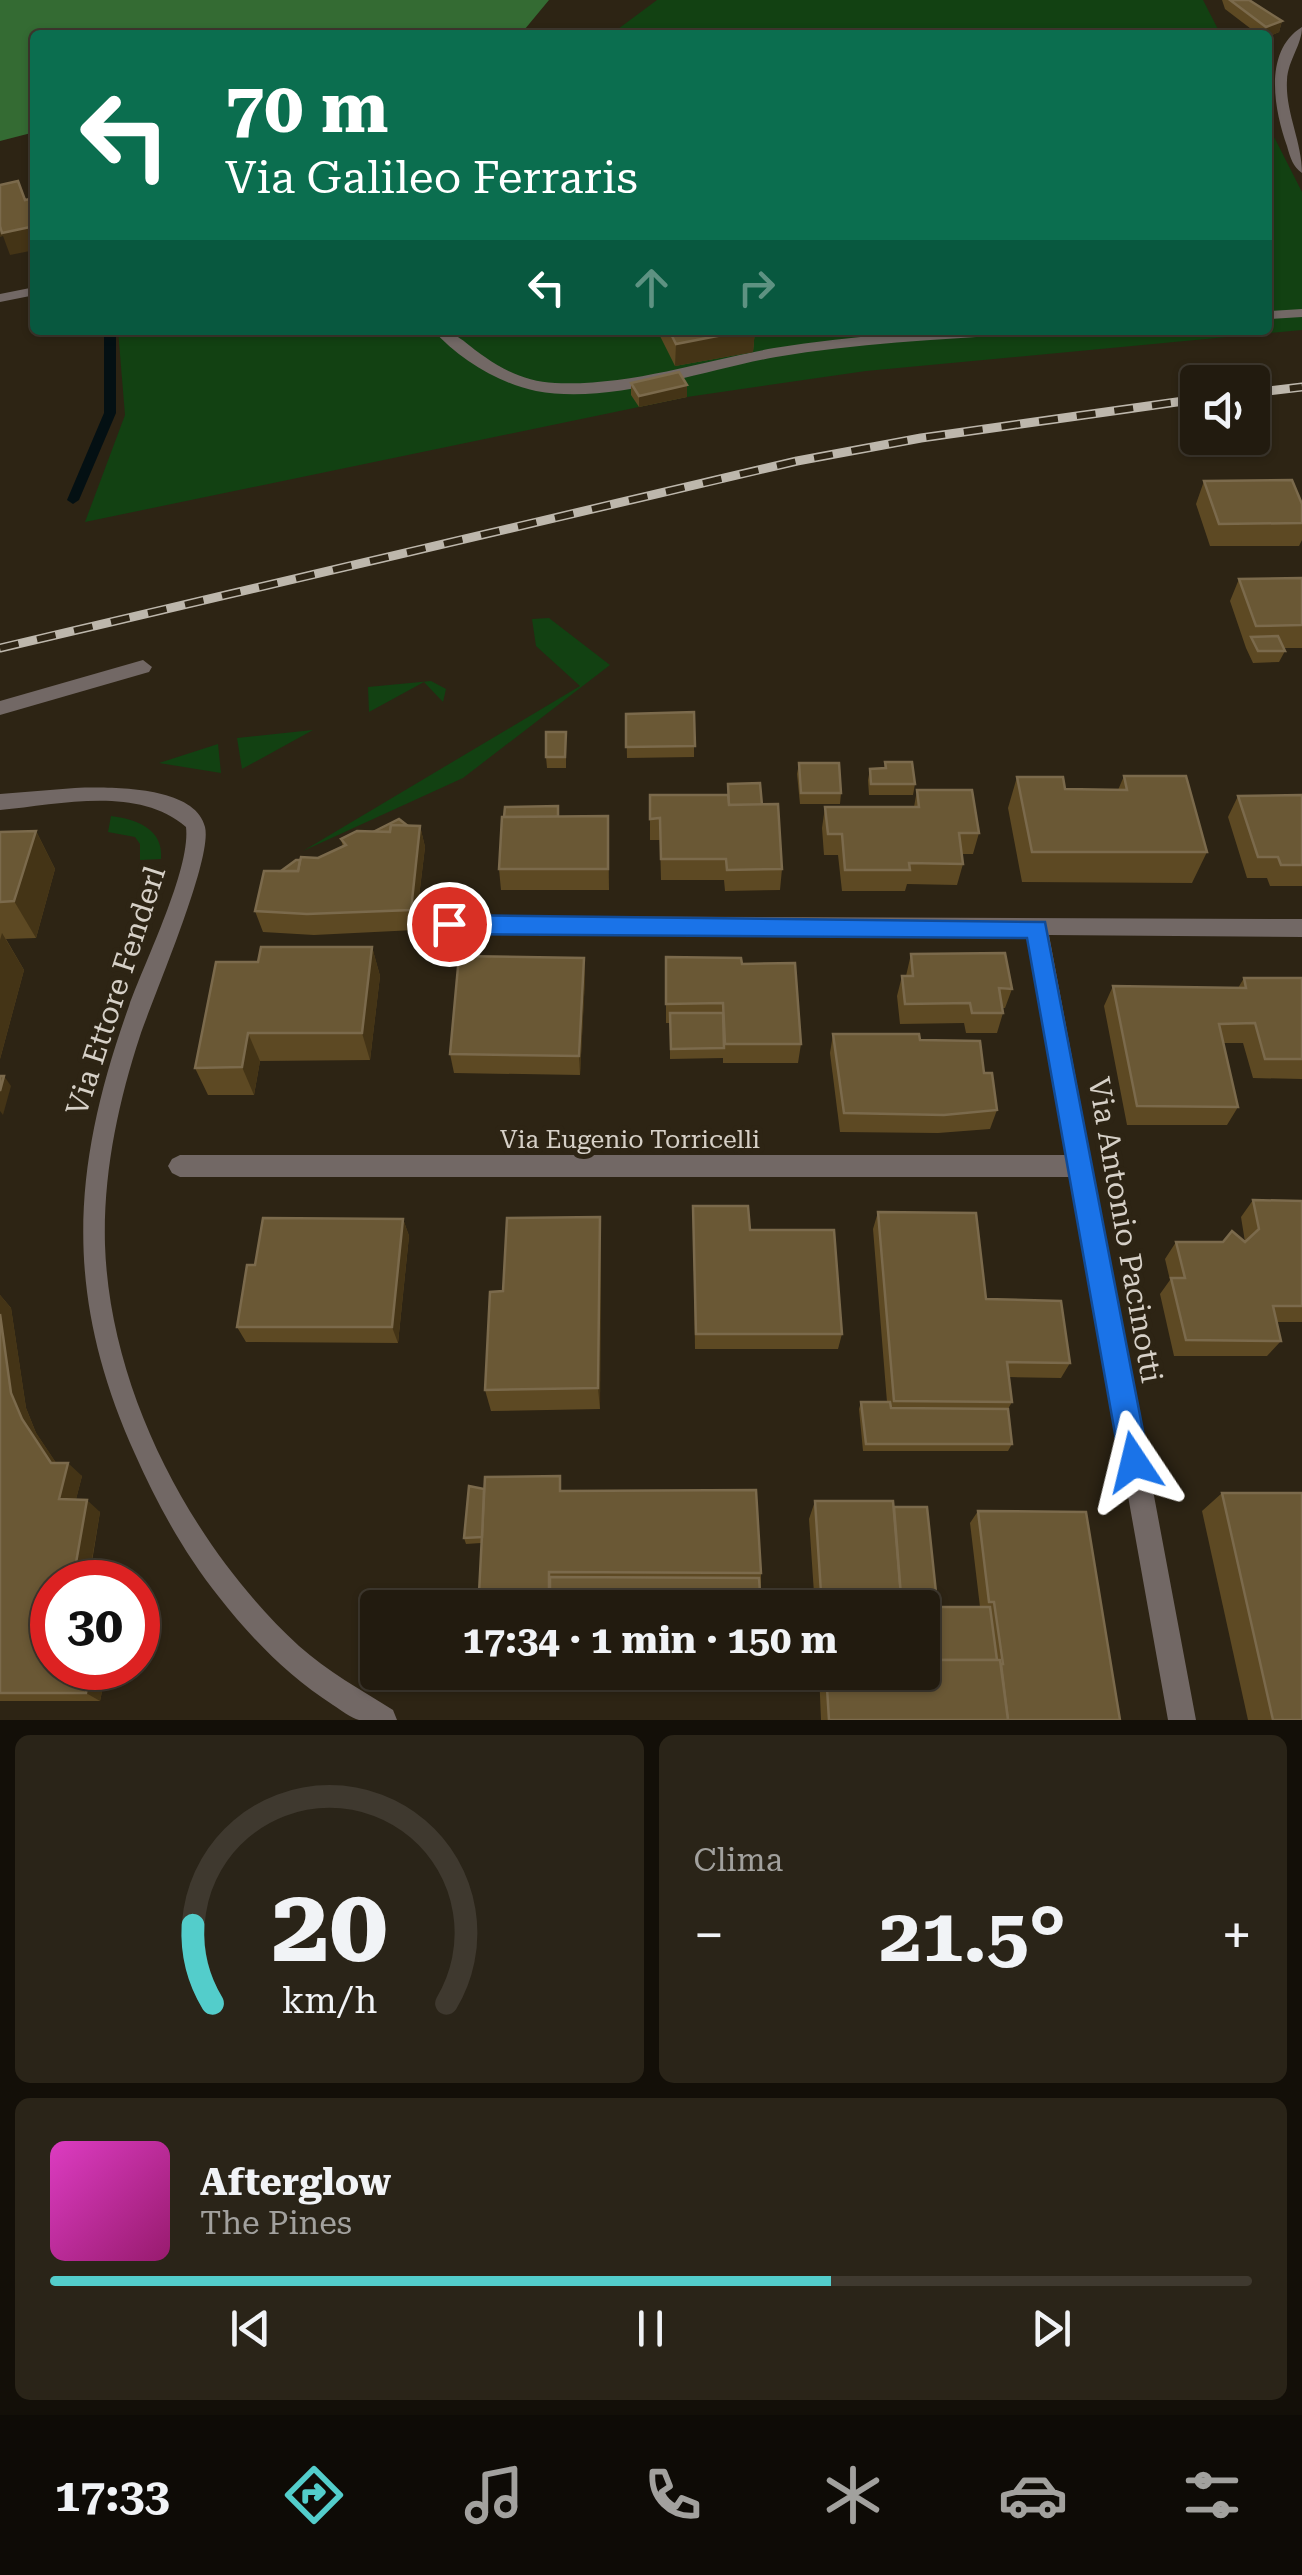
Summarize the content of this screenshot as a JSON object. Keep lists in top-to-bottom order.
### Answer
{
  "streets": {
    "street": ["Via Ettore Fenderl", "Via Eugenio Torricelli", "Via Antonio Pacinotti"]
  },
  "crossings": [
    ["Via Eugenio Torricelli", "Via Antonio Pacinotti"]
  ],
  "page": {
    "turn": ["70 m", "Via Galileo Ferraris"],
    "limit": "30",
    "trip": "17:34 · 1 min · 150 m",
    "tile": "Clima",
    "heat": ["−", "21.5°", "+"],
    "song": ["Afterglow", "The Pines"],
    "tabs": "17:33",
    "gauge": ["20", "km/h"]
  }
}
